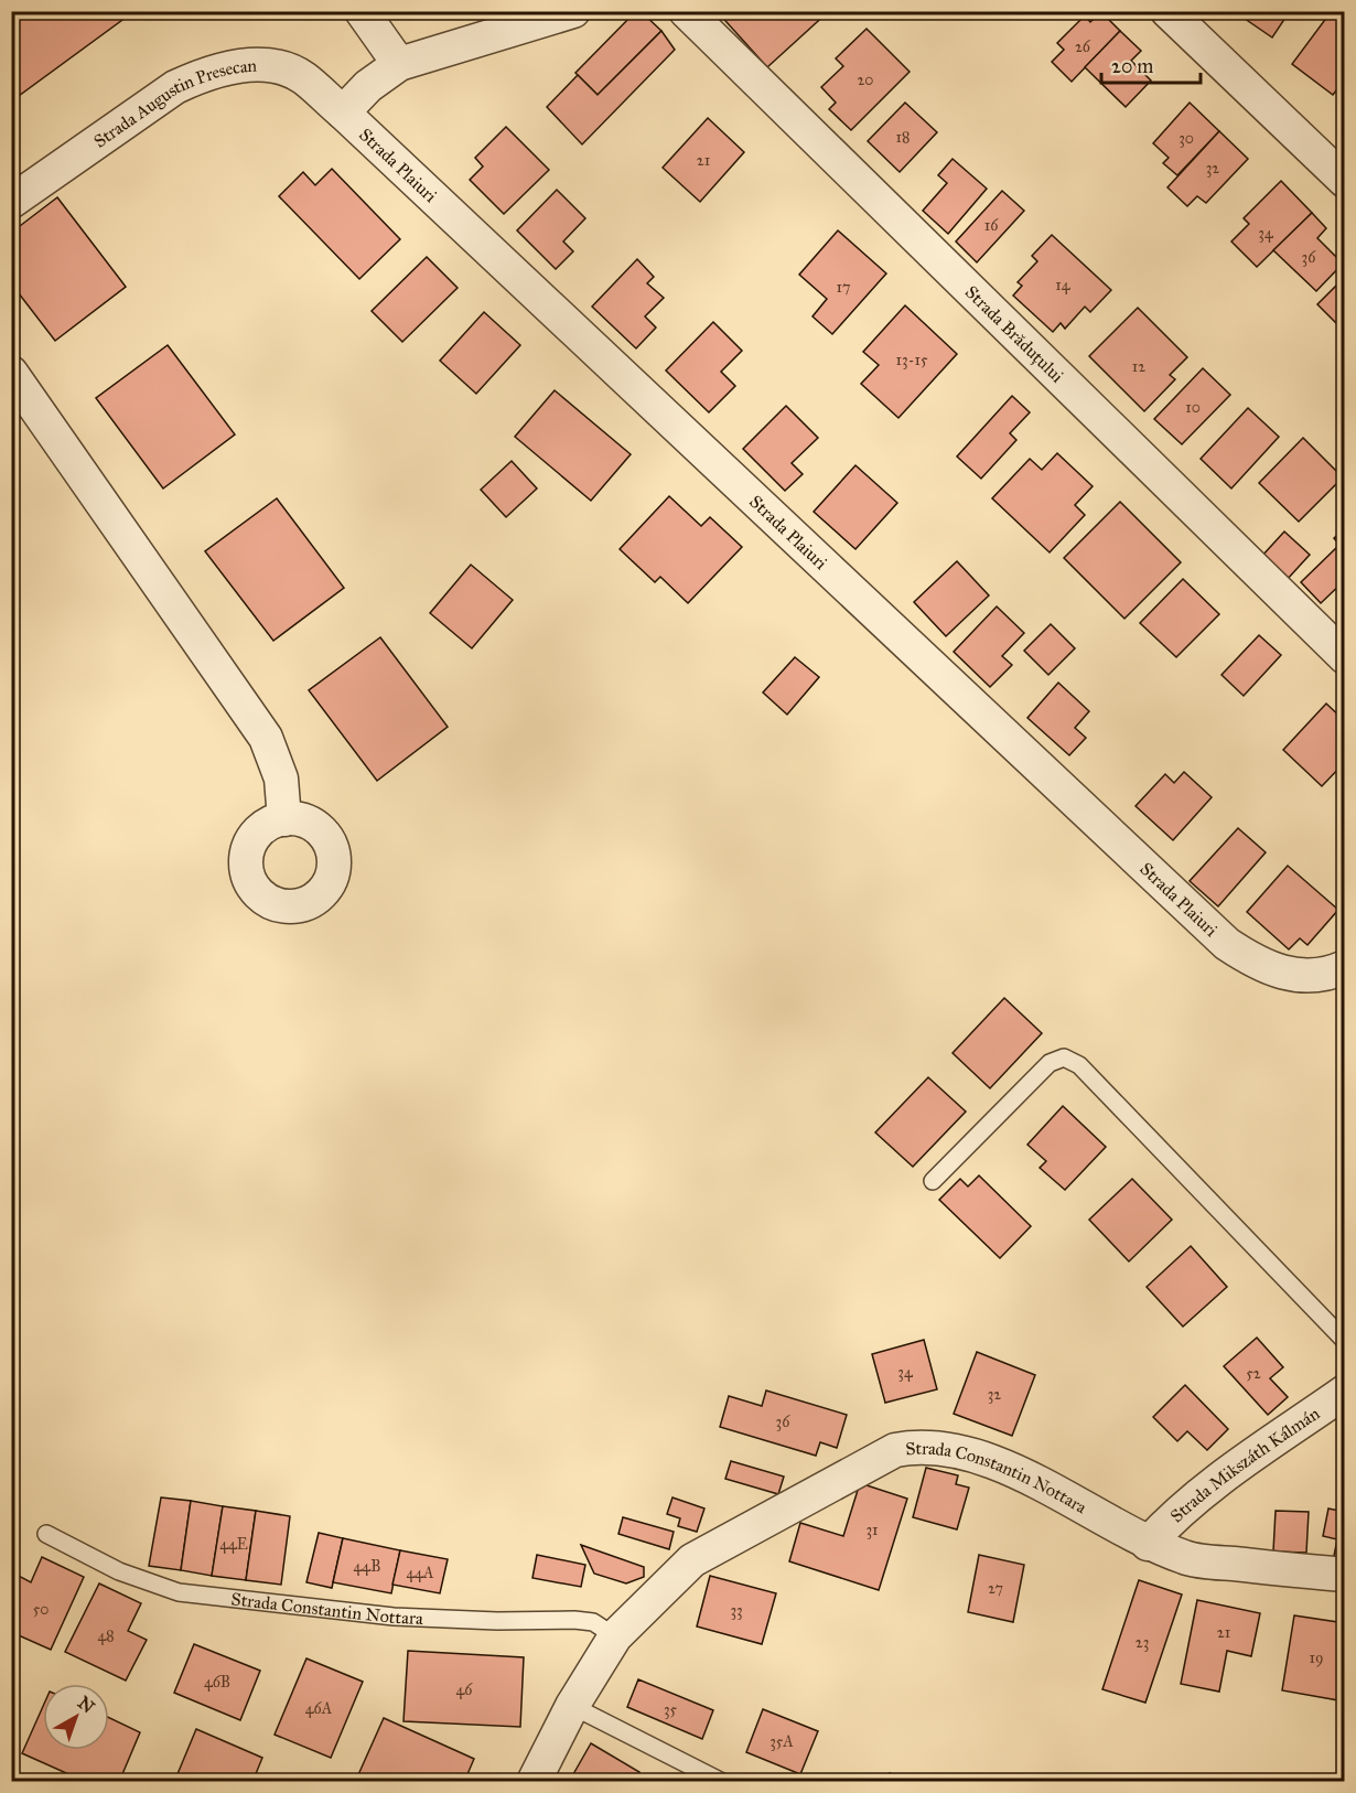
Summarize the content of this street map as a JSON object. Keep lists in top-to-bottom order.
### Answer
{
  "streets": {
    "street": [
      "Strada Augustin Presecan",
      "Strada Plaiuri",
      "Strada Brăduțului",
      "Strada Mikszáth Kálmán",
      "Strada Constantin Nottara"
    ]
  },
  "crossings": [
    ["Strada Augustin Presecan", "Strada Plaiuri"],
    ["Strada Mikszáth Kálmán", "Strada Constantin Nottara"]
  ],
  "house_numbers": [
    "26",
    "20",
    "18",
    "30",
    "21",
    "32",
    "16",
    "34",
    "36",
    "14",
    "17",
    "13-15",
    "12",
    "10",
    "34",
    "52",
    "32",
    "36",
    "31",
    "44E",
    "44B",
    "44A",
    "27",
    "50",
    "33",
    "21",
    "48",
    "23",
    "19",
    "46B",
    "46",
    "46A",
    "35",
    "35A"
  ],
  "scale_bar": "20 m",
  "north": "top right"
}
